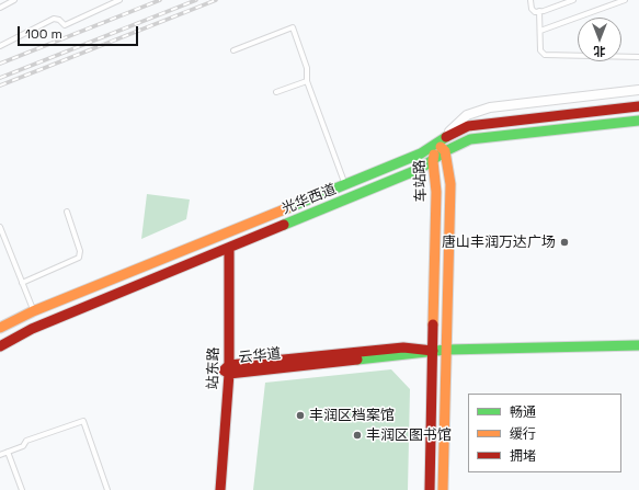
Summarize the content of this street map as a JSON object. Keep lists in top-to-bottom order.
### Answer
{
  "streets": {
    "main road": [
      "车站路",
      "光华西道",
      "云华道",
      "站东路"
    ]
  },
  "crossings": [
    ["车站路", "光华西道"],
    ["车站路", "云华道"],
    ["光华西道", "站东路"],
    ["云华道", "站东路"]
  ],
  "places": ["唐山丰润万达广场", "丰润区档案馆", "丰润区图书馆"],
  "legend": ["畅通", "缓行", "拥堵"],
  "scale_bar": "100 m",
  "north": "bottom"
}
